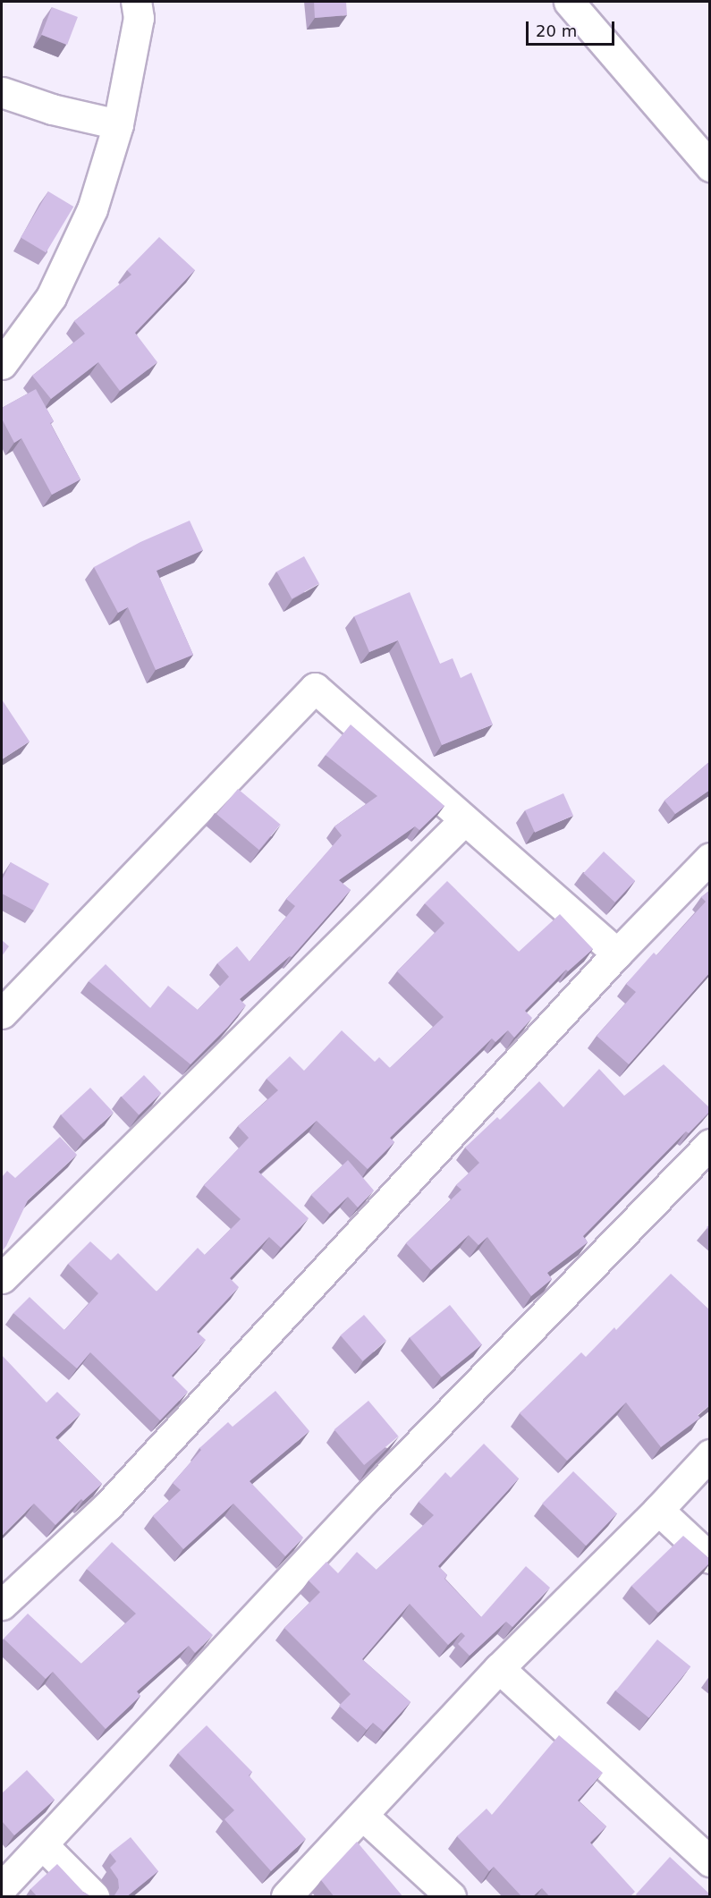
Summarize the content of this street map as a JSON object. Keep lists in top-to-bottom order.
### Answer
{
  "scale_bar": "20 m"
}
